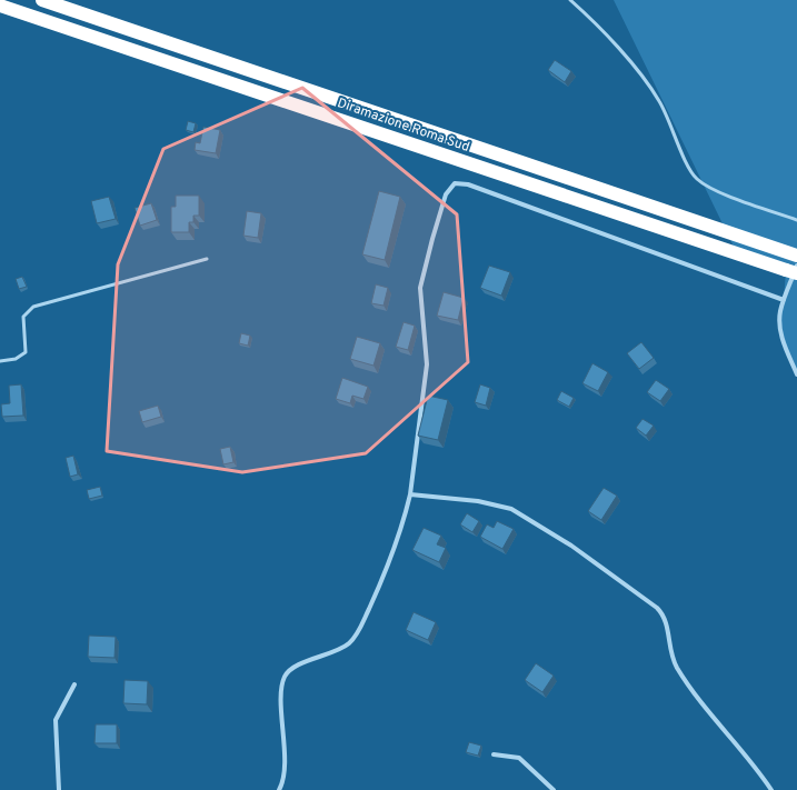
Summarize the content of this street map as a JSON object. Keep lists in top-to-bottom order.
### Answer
{
  "streets": {
    "highway": ["Diramazione Roma Sud"]
  }
}
